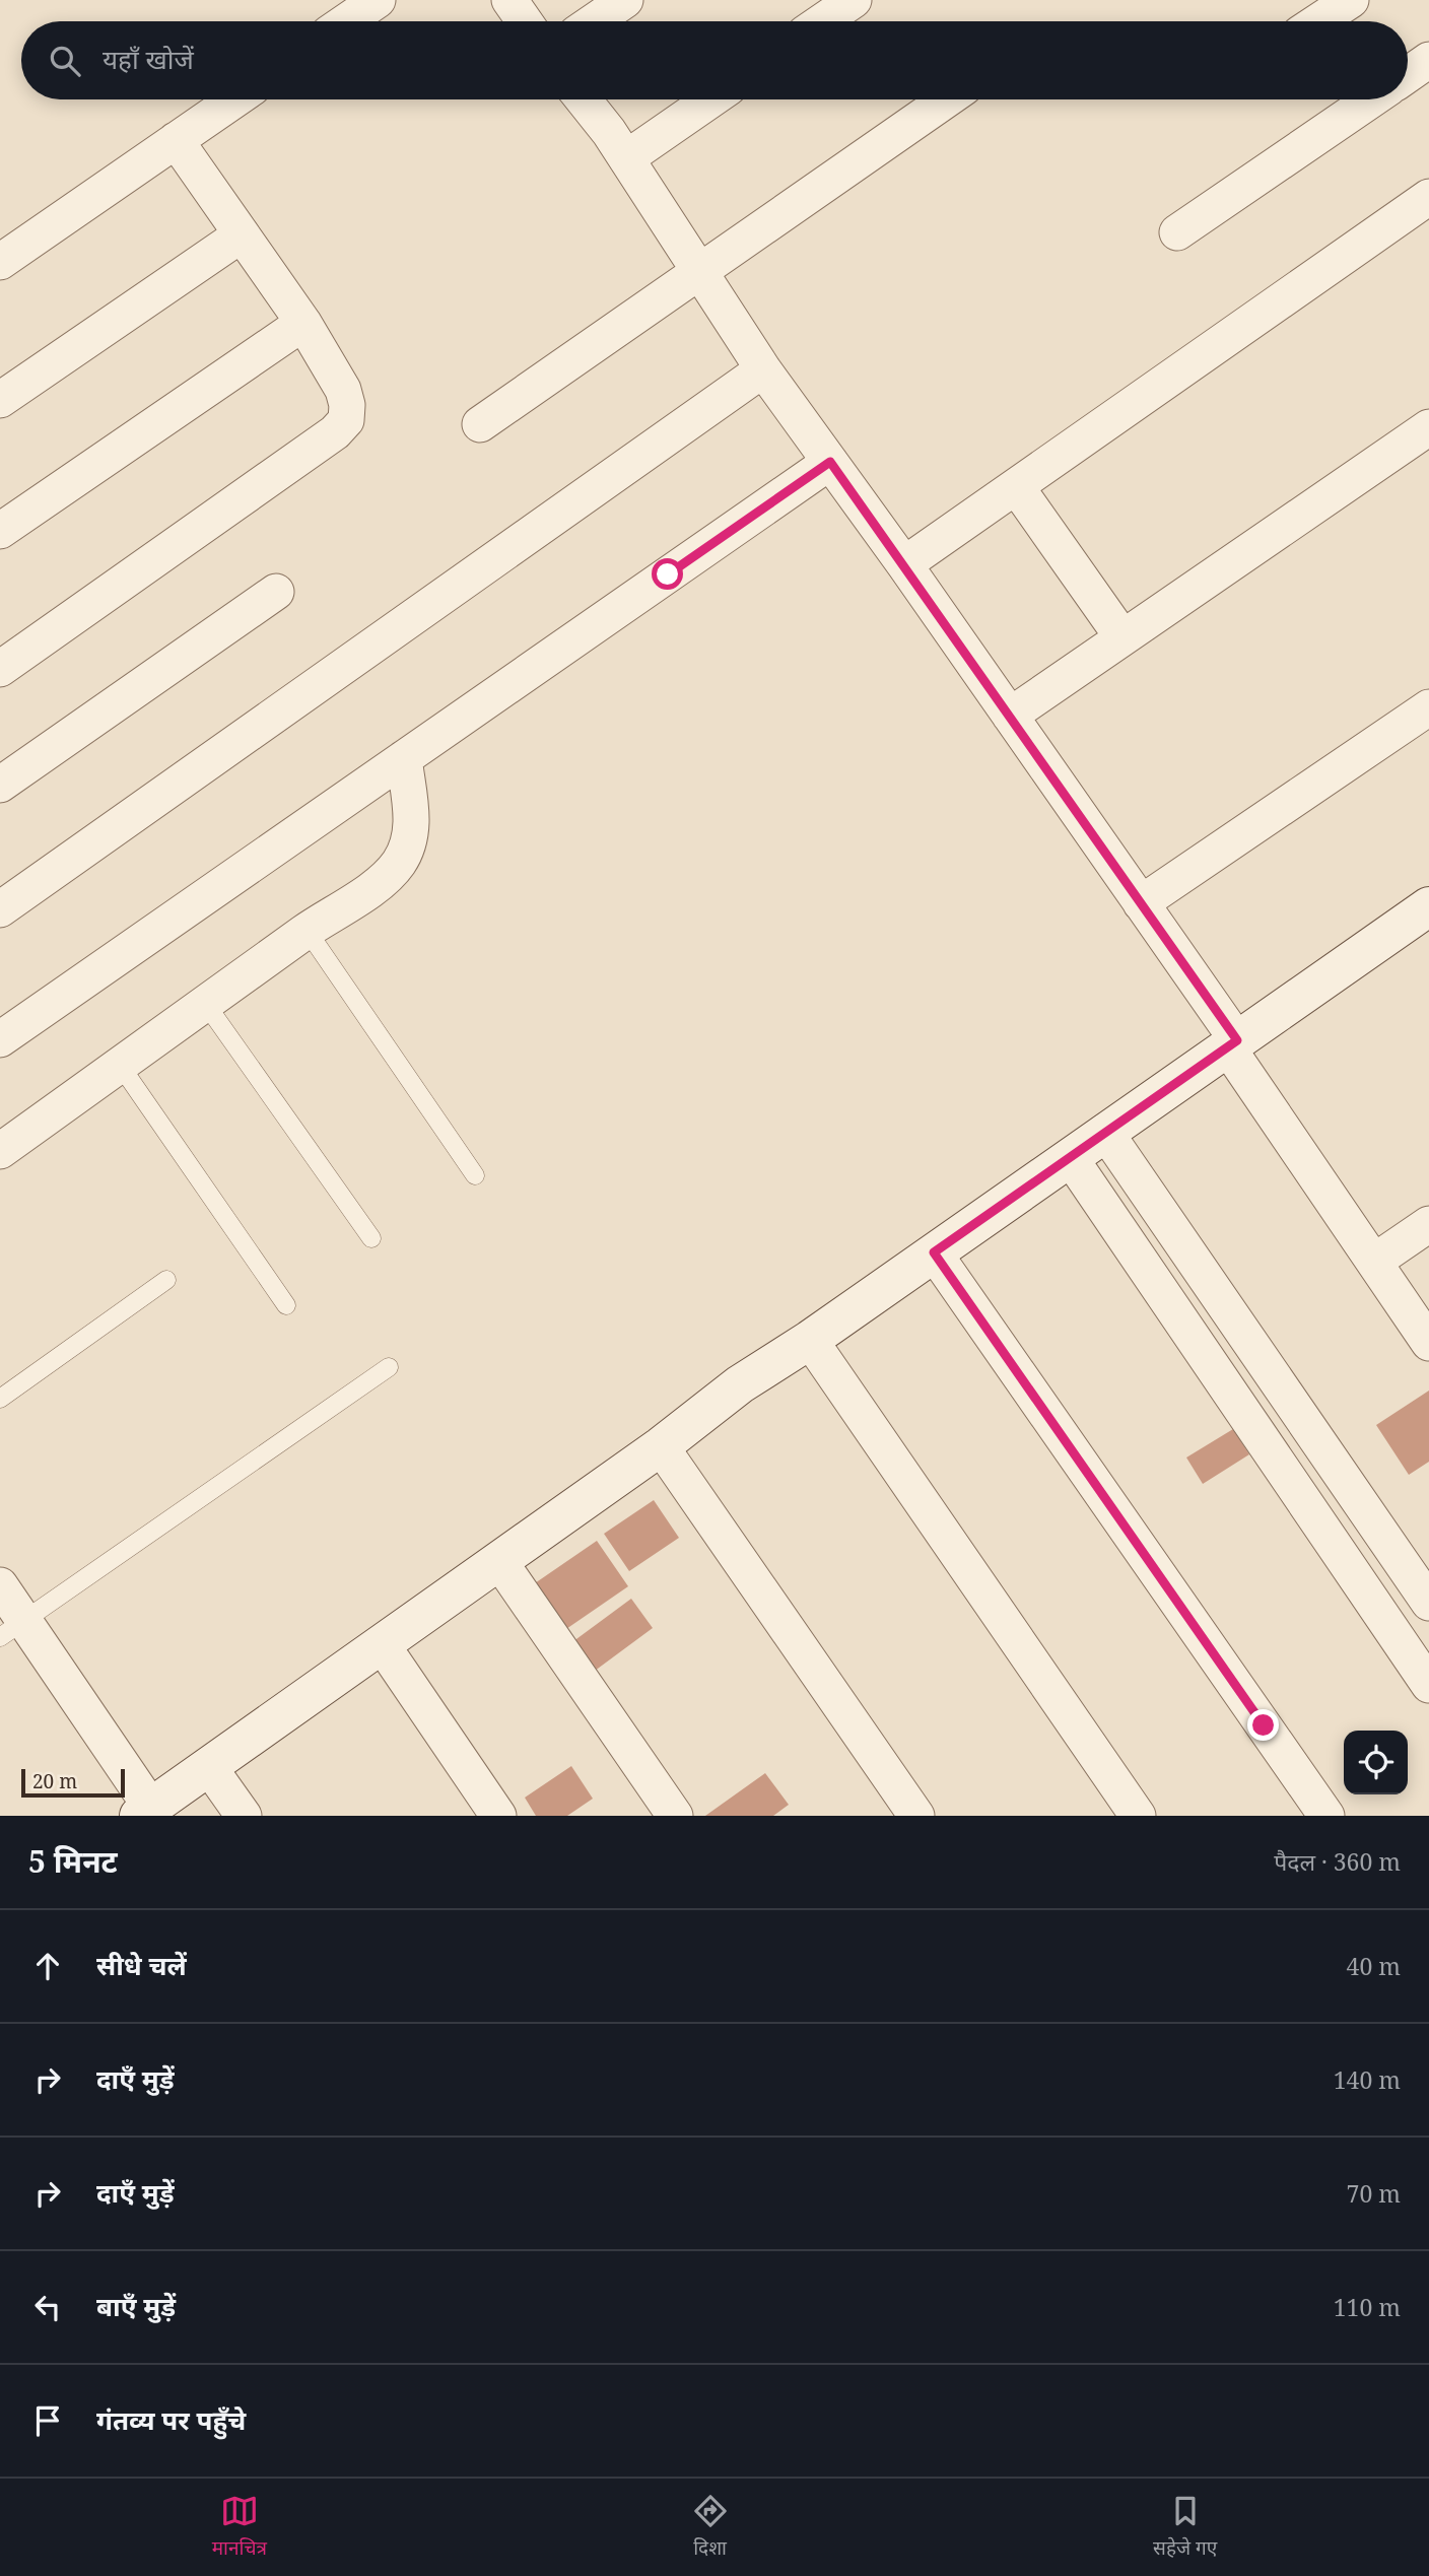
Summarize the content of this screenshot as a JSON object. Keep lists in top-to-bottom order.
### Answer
{
  "scale_bar": "20 m",
  "page": {
    "search": "यहाँ खोजें",
    "scale": "20 m",
    "heading": ["5 मिनट", "पैदल · 360 m"],
    "list": [
      ["सीधे चलें", "40 m"],
      ["दाएँ मुड़ें", "140 m"],
      ["दाएँ मुड़ें", "70 m"],
      ["बाएँ मुड़ें", "110 m"],
      "गंतव्य पर पहुँचे"
    ],
    "nav": ["मानचित्र", "दिशा", "सहेजे गए"]
  }
}
